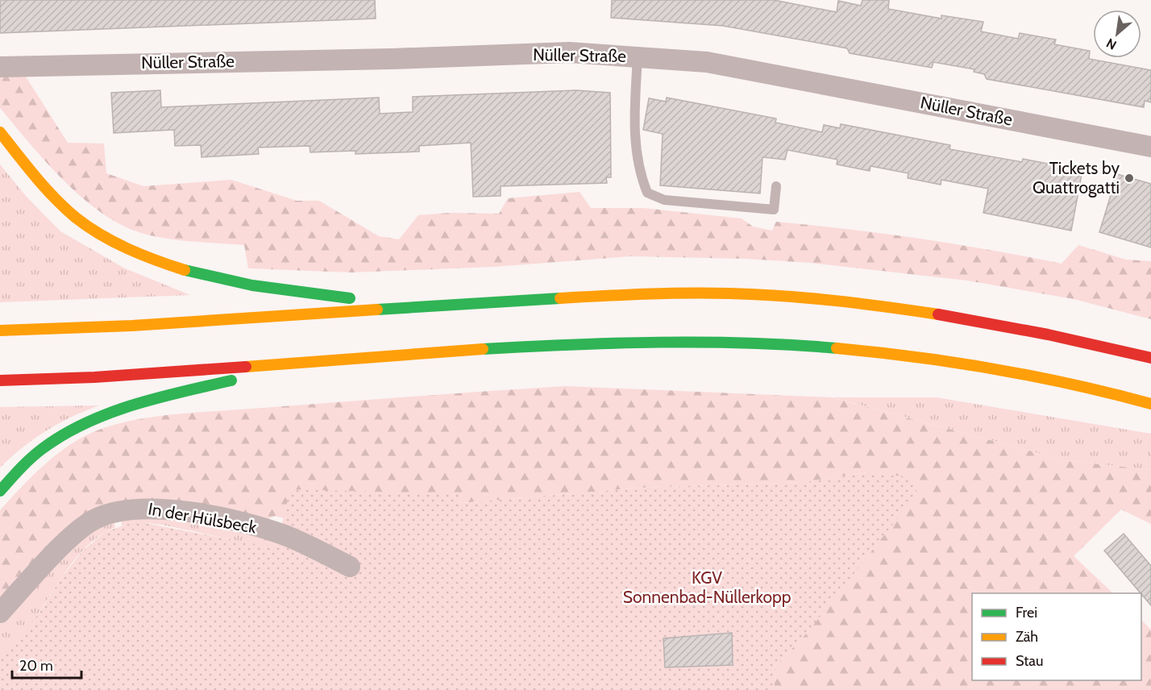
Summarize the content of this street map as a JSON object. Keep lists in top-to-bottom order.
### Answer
{
  "streets": {
    "street": ["Nüller Straße", "In der Hülsbeck"]
  },
  "parks": ["KGV Sonnenbad-Nüllerkopp"],
  "places": ["Tickets by Quattrogatti"],
  "legend": ["Frei", "Zäh", "Stau"],
  "scale_bar": "20 m",
  "north": "bottom left"
}
